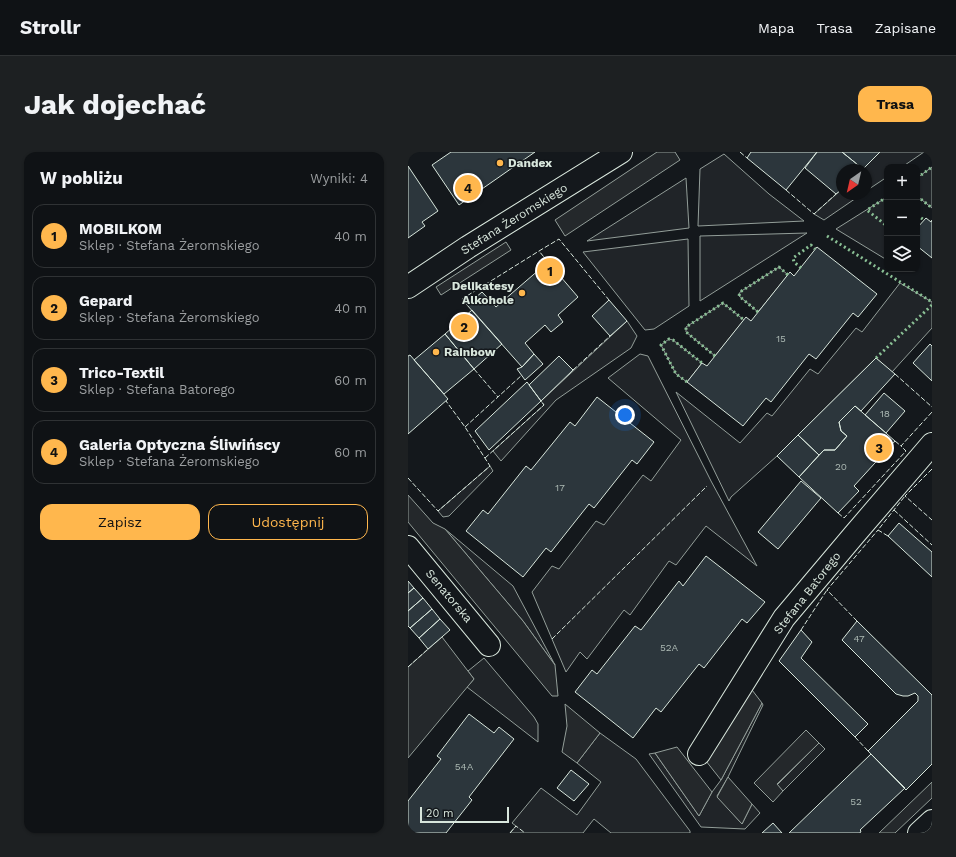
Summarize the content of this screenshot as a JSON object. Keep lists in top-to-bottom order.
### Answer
{
  "streets": {
    "street": ["Stefana Żeromskiego", "Stefana Batorego", "Senatorska"]
  },
  "places": ["Dandex", "Delikatesy Alkohole", "Rainbow"],
  "house_numbers": [
    "15",
    "18",
    "20",
    "17",
    "47",
    "52A",
    "54A",
    "52"
  ],
  "scale_bar": "20 m",
  "north": "bottom left",
  "page": {
    "header": "Strollr",
    "nav": ["Mapa", "Trasa", "Zapisane"],
    "buttons": [
      "Trasa",
      ["Zapisz", "Udostępnij"]
    ],
    "title": "Jak dojechać",
    "heading": ["W pobliżu", "Wyniki: 4"],
    "map_buttons": ["+", "−"],
    "pins": [
      "4",
      "1",
      "2",
      "3"
    ],
    "list": [
      {
        "mark": "1",
        "name": "MOBILKOM",
        "note": "Sklep · Stefana Żeromskiego",
        "value": "40 m"
      },
      {
        "mark": "2",
        "name": "Gepard",
        "note": "Sklep · Stefana Żeromskiego",
        "value": "40 m"
      },
      {
        "mark": "3",
        "name": "Trico-Textil",
        "note": "Sklep · Stefana Batorego",
        "value": "60 m"
      },
      {
        "mark": "4",
        "name": "Galeria Optyczna Śliwińscy",
        "note": "Sklep · Stefana Żeromskiego",
        "value": "60 m"
      }
    ],
    "scale": "20 m"
  }
}
